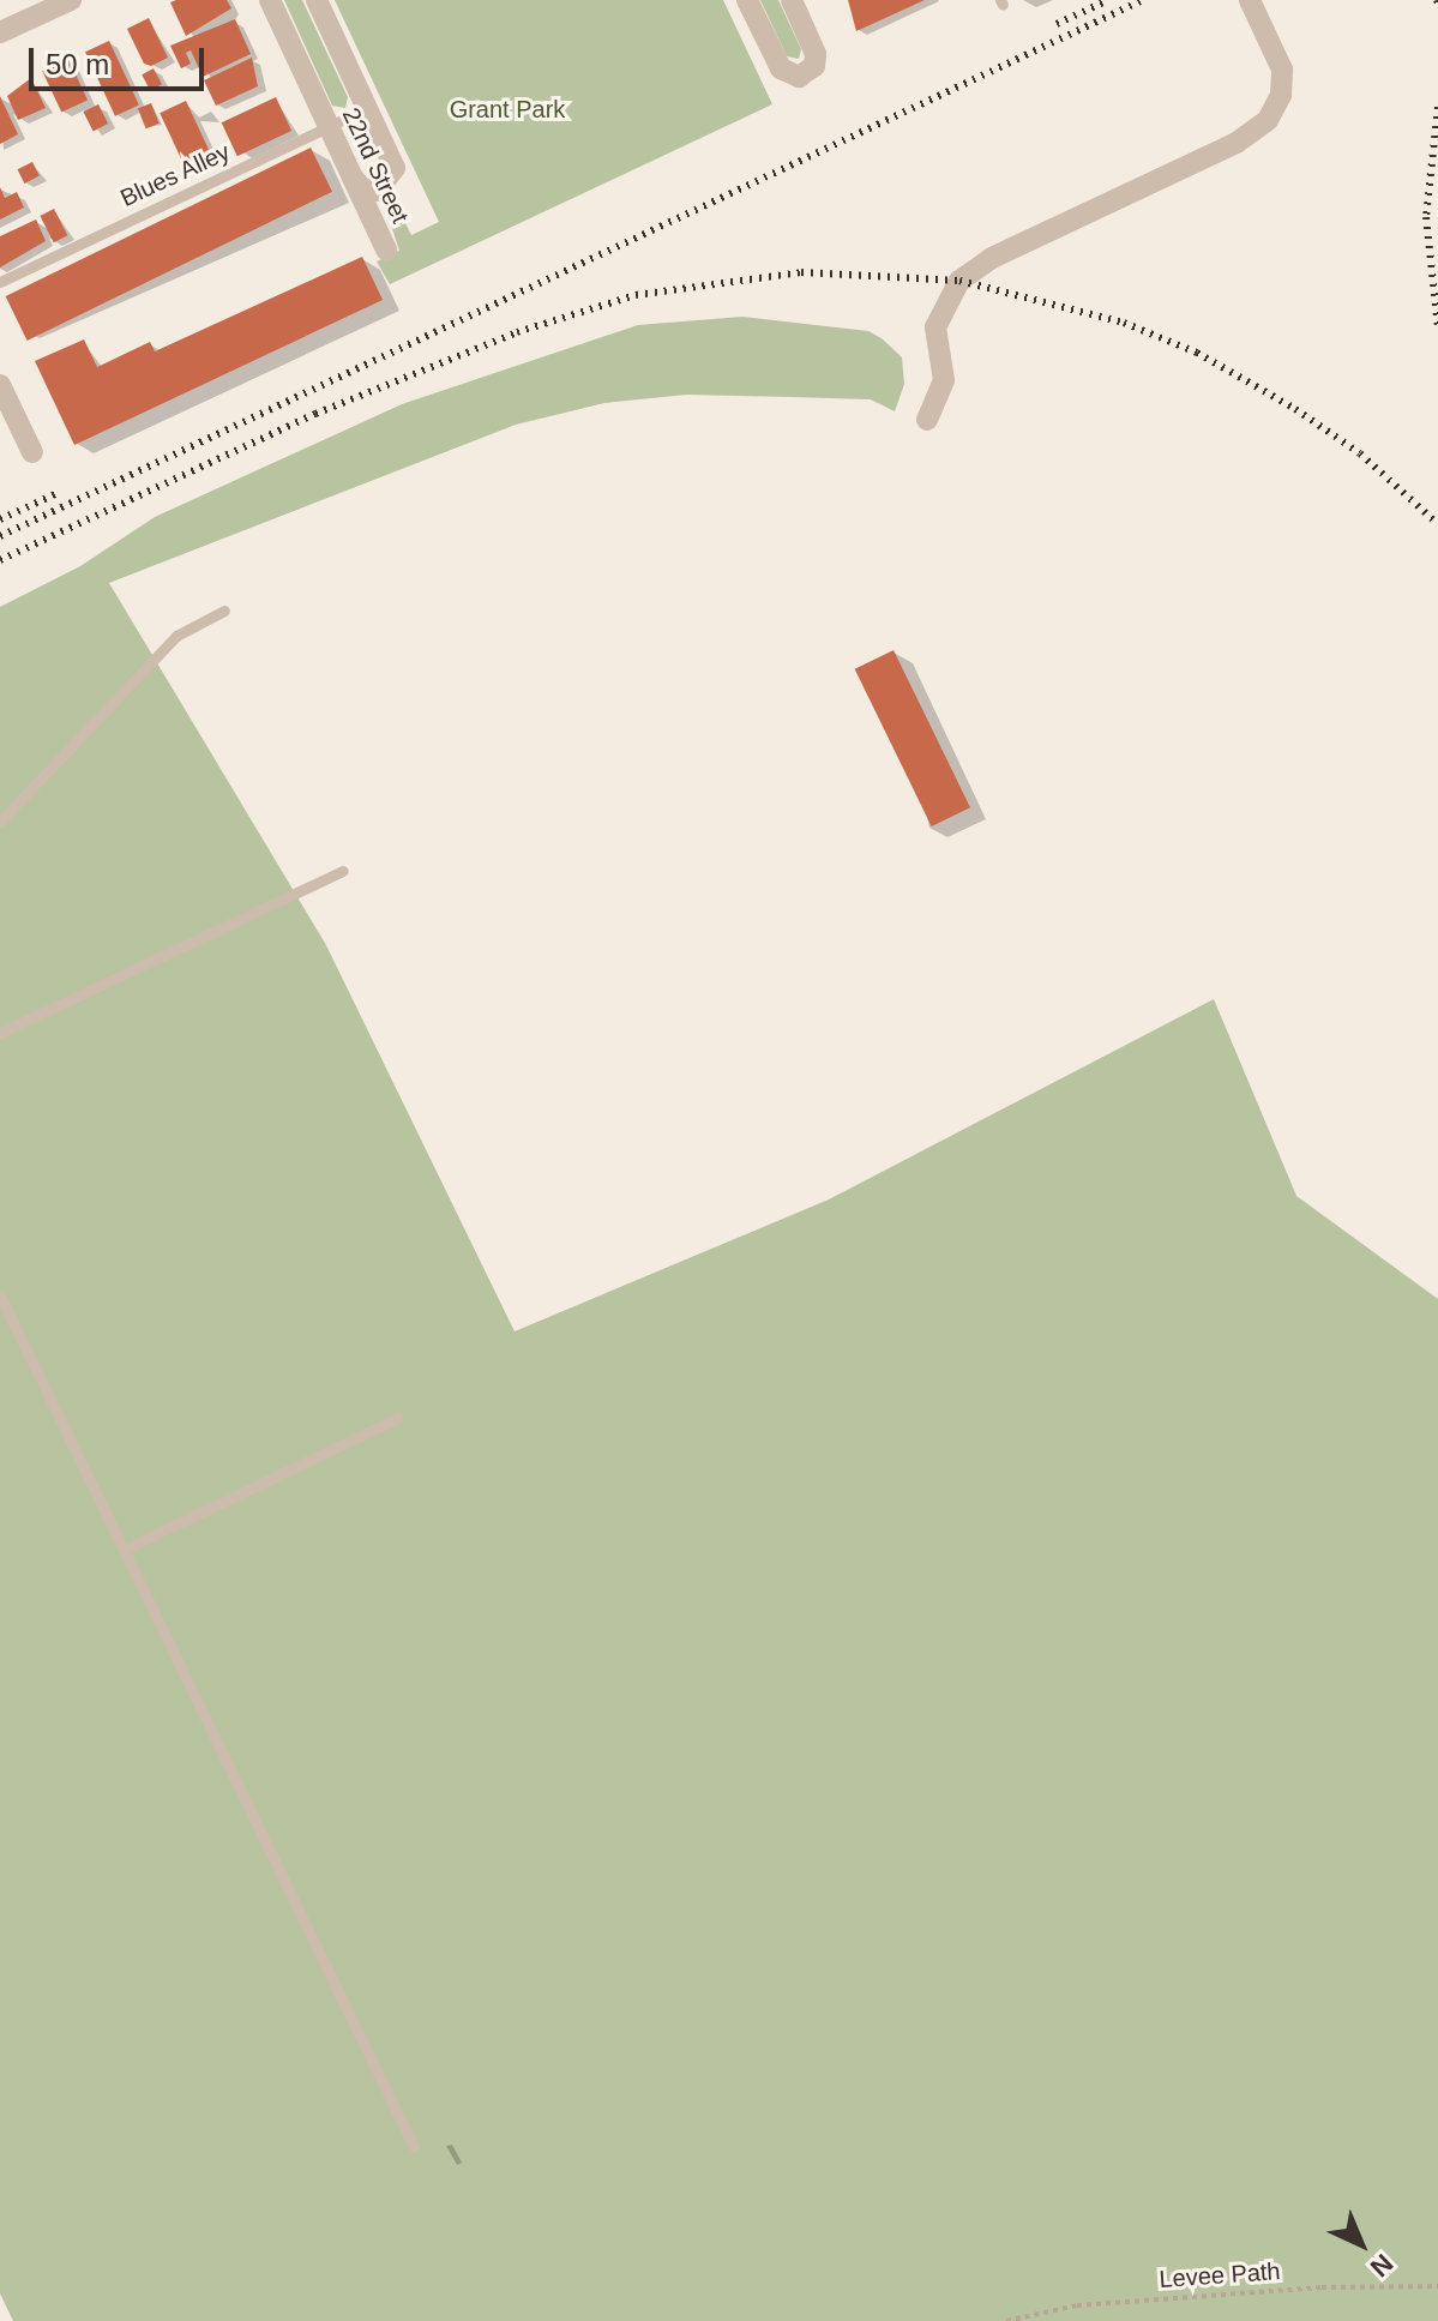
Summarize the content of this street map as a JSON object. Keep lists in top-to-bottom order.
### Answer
{
  "streets": {
    "street": ["22nd Street"],
    "lane": ["Blues Alley"],
    "path": ["Levee Path"]
  },
  "crossings": [
    ["22nd Street", "Blues Alley"]
  ],
  "parks": ["Grant Park"],
  "scale_bar": "50 m",
  "north": "bottom right"
}
